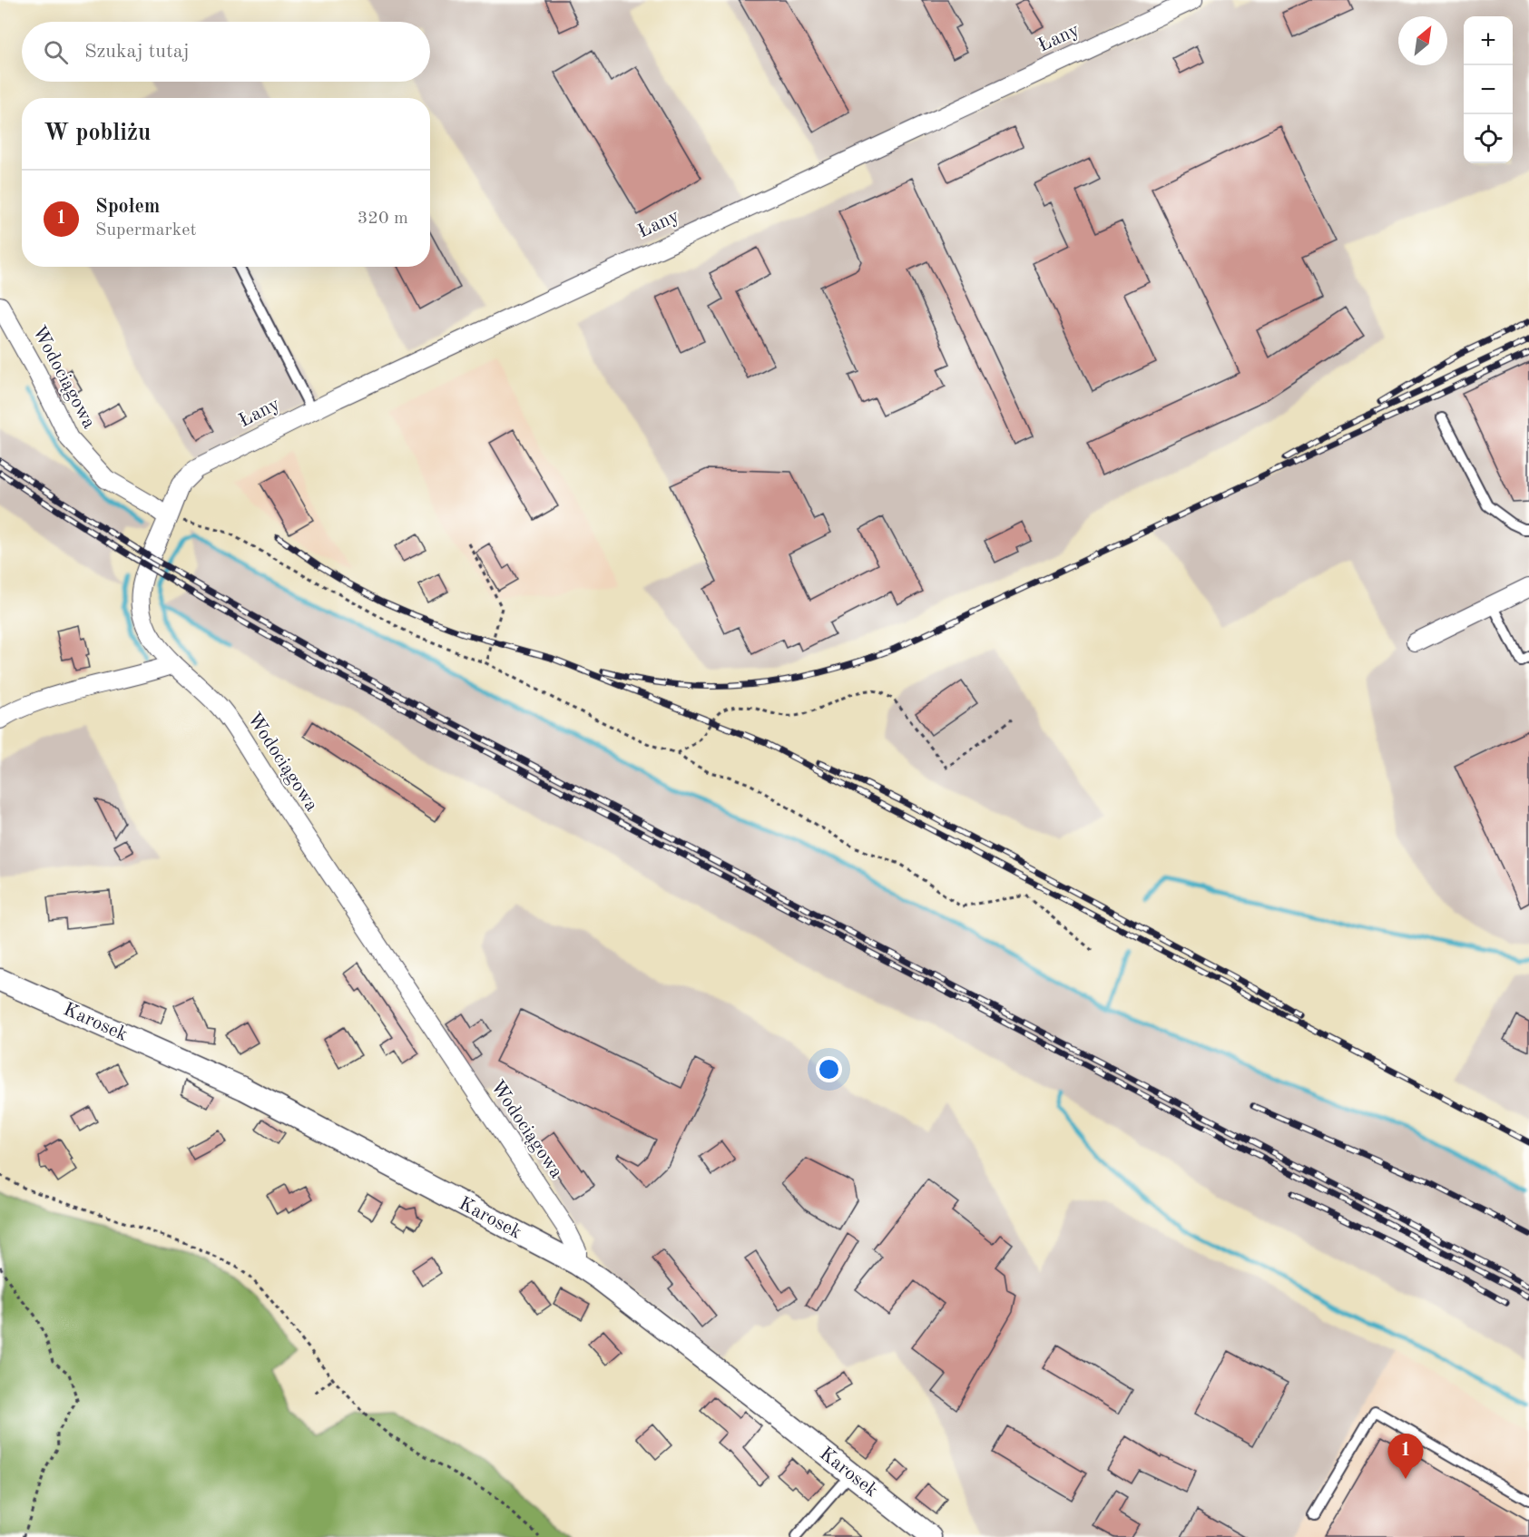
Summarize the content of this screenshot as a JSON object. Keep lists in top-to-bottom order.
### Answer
{
  "streets": {
    "street": ["Łany", "Wodociągowa", "Karosek"]
  },
  "crossings": [
    ["Łany", "Wodociągowa"],
    ["Wodociągowa", "Karosek"]
  ],
  "north": "top right",
  "page": {
    "map_buttons": ["+", "−"],
    "search": "Szukaj tutaj",
    "heading": "W pobliżu",
    "list": [
      {
        "mark": "1",
        "name": "Społem",
        "note": "Supermarket",
        "value": "320 m"
      }
    ],
    "pins": "1"
  }
}
